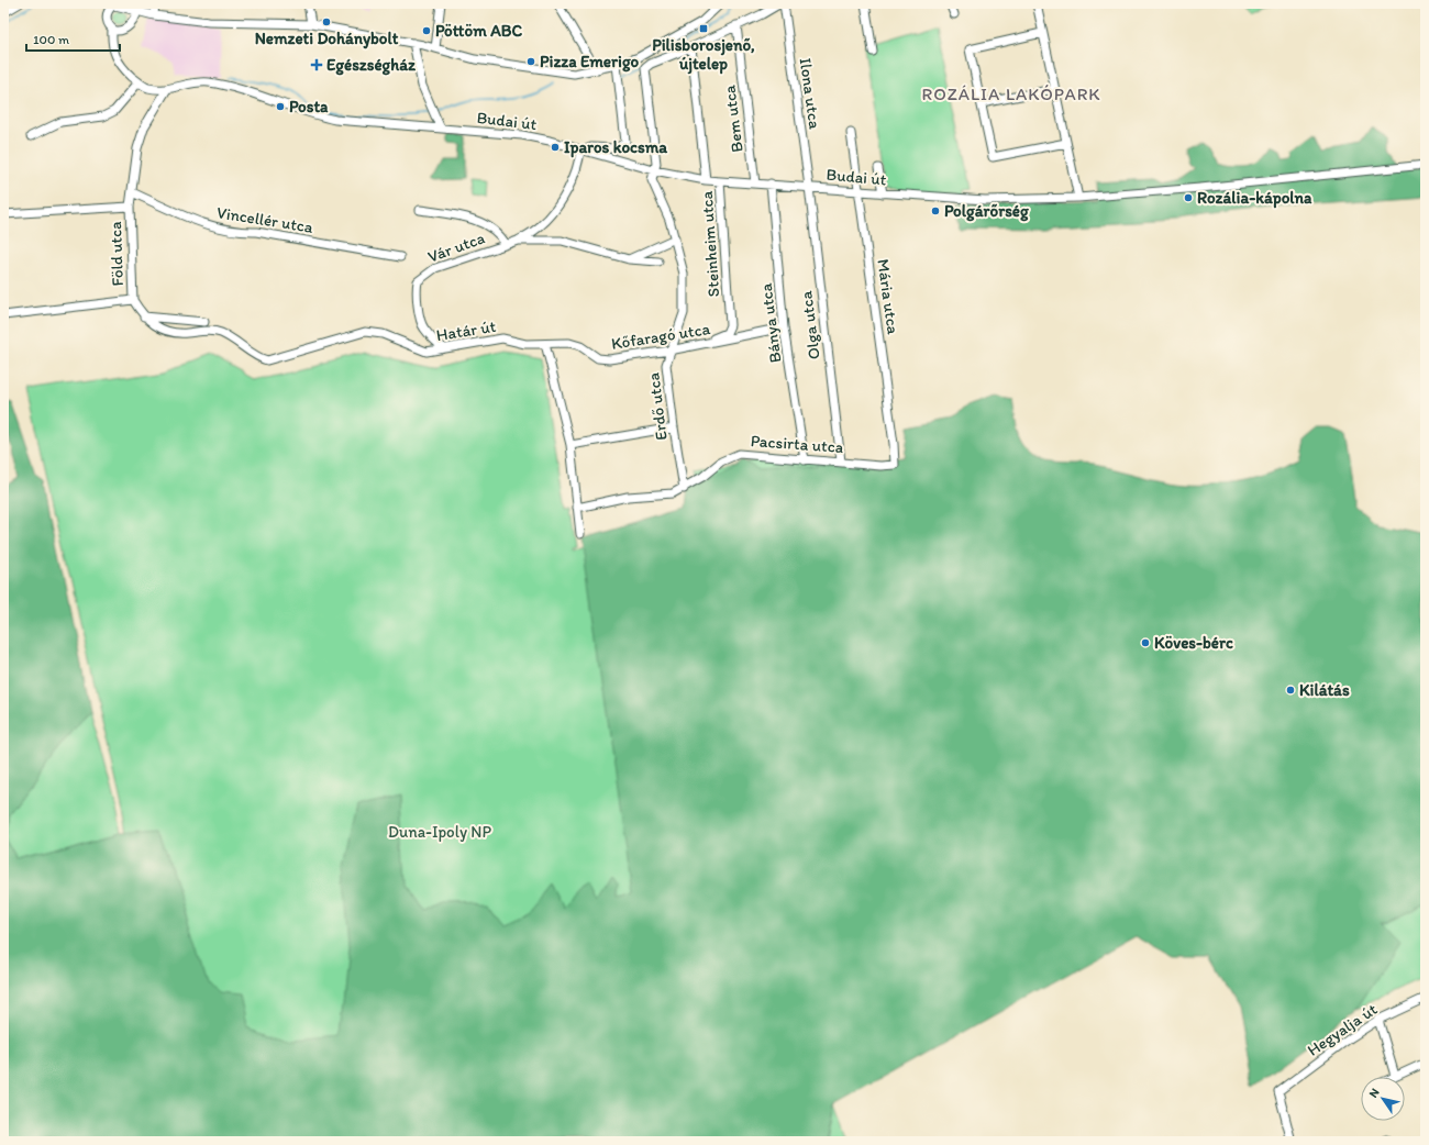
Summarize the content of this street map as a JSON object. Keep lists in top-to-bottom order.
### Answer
{
  "streets": {
    "street": [
      "Ilona utca",
      "Bem utca",
      "Budai út",
      "Vincellér utca",
      "Steinheim utca",
      "Vár utca",
      "Föld utca",
      "Mária utca",
      "Bánya utca",
      "Olga utca",
      "Határ út",
      "Kőfaragó utca",
      "Erdő utca",
      "Pacsirta utca",
      "Hegyalja út"
    ]
  },
  "crossings": [
    ["Ilona utca", "Budai út"],
    ["Ilona utca", "Olga utca"],
    ["Bem utca", "Budai út"],
    ["Budai út", "Steinheim utca"],
    ["Budai út", "Föld utca"],
    ["Budai út", "Mária utca"],
    ["Budai út", "Bánya utca"],
    ["Budai út", "Olga utca"],
    ["Budai út", "Erdő utca"],
    ["Vincellér utca", "Föld utca"],
    ["Steinheim utca", "Kőfaragó utca"],
    ["Vár utca", "Határ út"],
    ["Mária utca", "Pacsirta utca"],
    ["Bánya utca", "Kőfaragó utca"],
    ["Bánya utca", "Pacsirta utca"],
    ["Olga utca", "Pacsirta utca"],
    ["Határ út", "Kőfaragó utca"],
    ["Kőfaragó utca", "Erdő utca"],
    ["Erdő utca", "Pacsirta utca"]
  ],
  "districts": ["ROZÁLIA LAKÓPARK"],
  "parks": ["Duna-Ipoly NP"],
  "places": {
    "other": [
      "Nemzeti Dohánybolt",
      "Pöttöm ABC",
      "Pizza Emerigo",
      "Posta",
      "Iparos kocsma",
      "Rozália-kápolna",
      "Polgárőrség",
      "Köves-bérc",
      "Kilátás"
    ],
    "transit": ["Pilisborosjenő, újtelep"],
    "health": ["Egészségház"]
  },
  "scale_bar": "100 m",
  "north": "top left"
}
